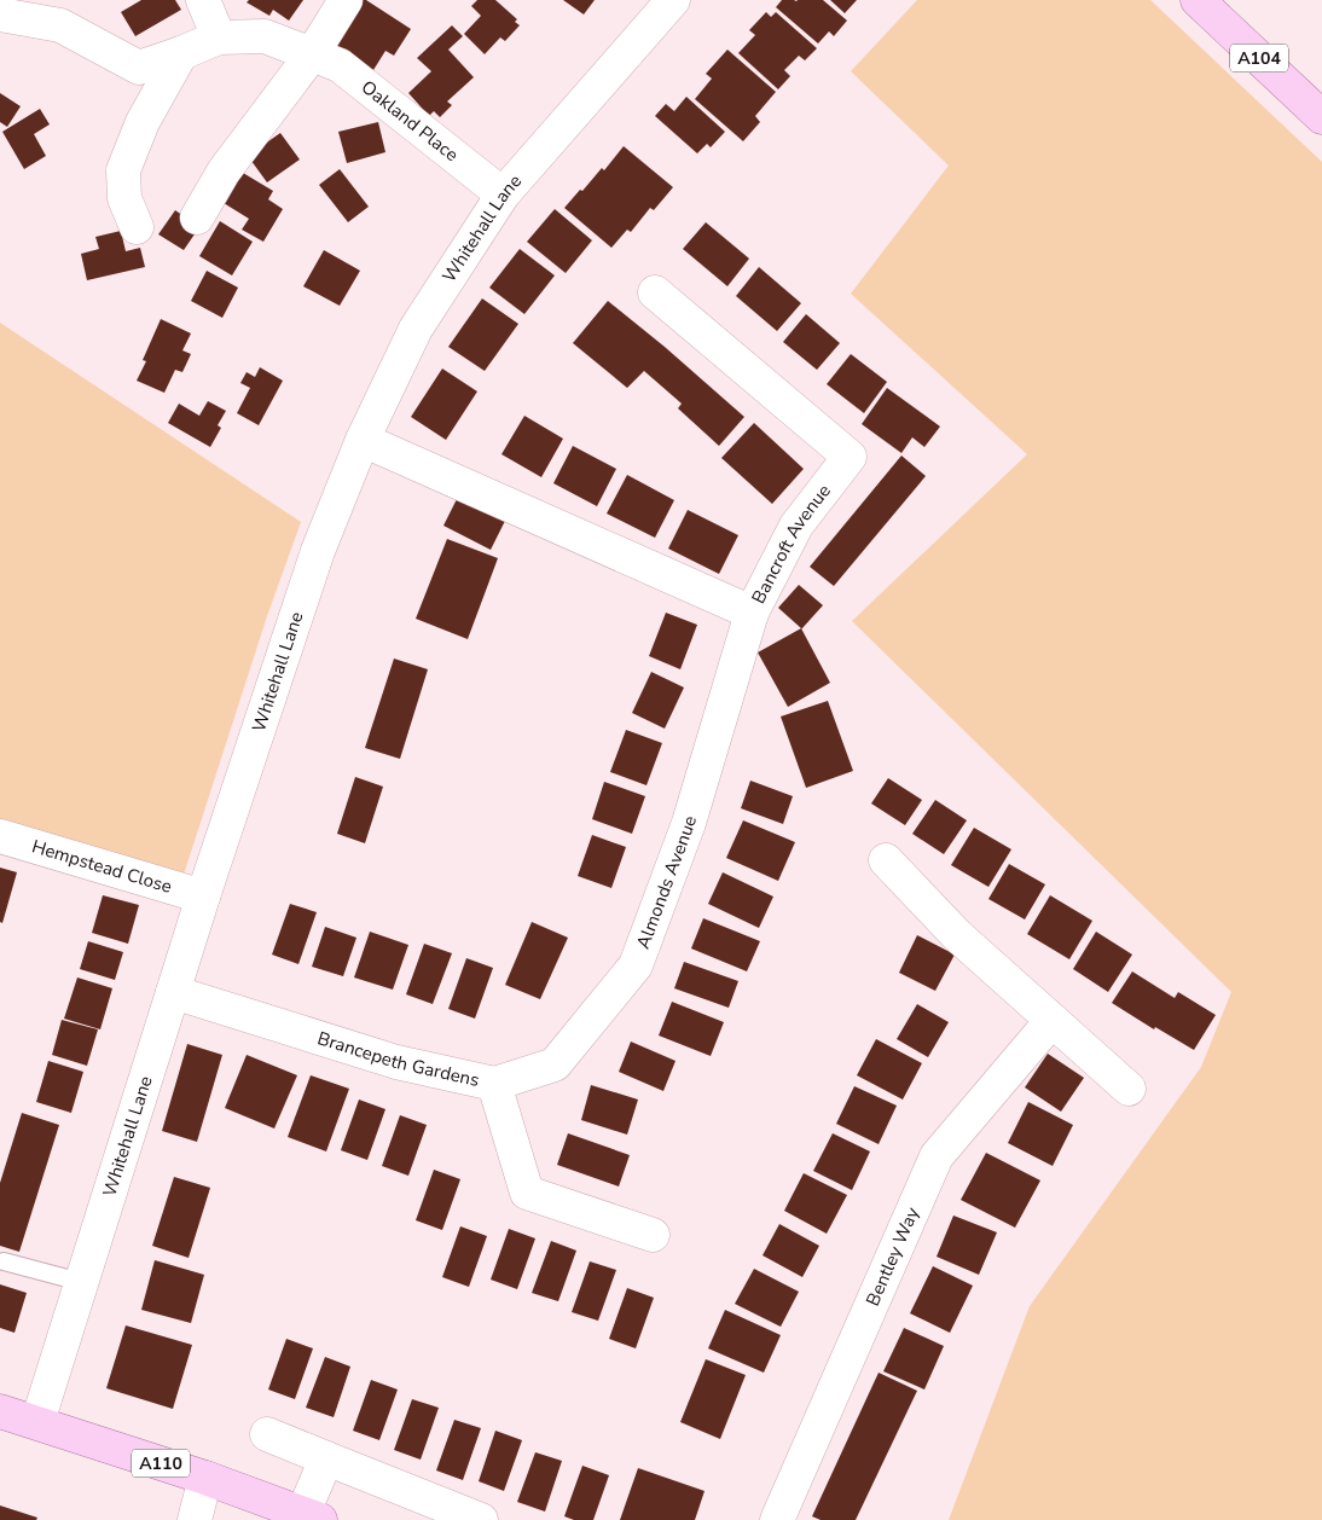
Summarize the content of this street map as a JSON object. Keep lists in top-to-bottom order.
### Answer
{
  "streets": {
    "main road": ["A104", "A110"],
    "street": [
      "Oakland Place",
      "Whitehall Lane",
      "Bancroft Avenue",
      "Hempstead Close",
      "Almonds Avenue",
      "Brancepeth Gardens",
      "Bentley Way"
    ]
  },
  "crossings": [
    ["Oakland Place", "Whitehall Lane"],
    ["Whitehall Lane", "Bancroft Avenue"],
    ["Whitehall Lane", "Hempstead Close"],
    ["Whitehall Lane", "Brancepeth Gardens"],
    ["Whitehall Lane", "A110"],
    ["Bancroft Avenue", "Almonds Avenue"],
    ["Almonds Avenue", "Brancepeth Gardens"]
  ]
}
